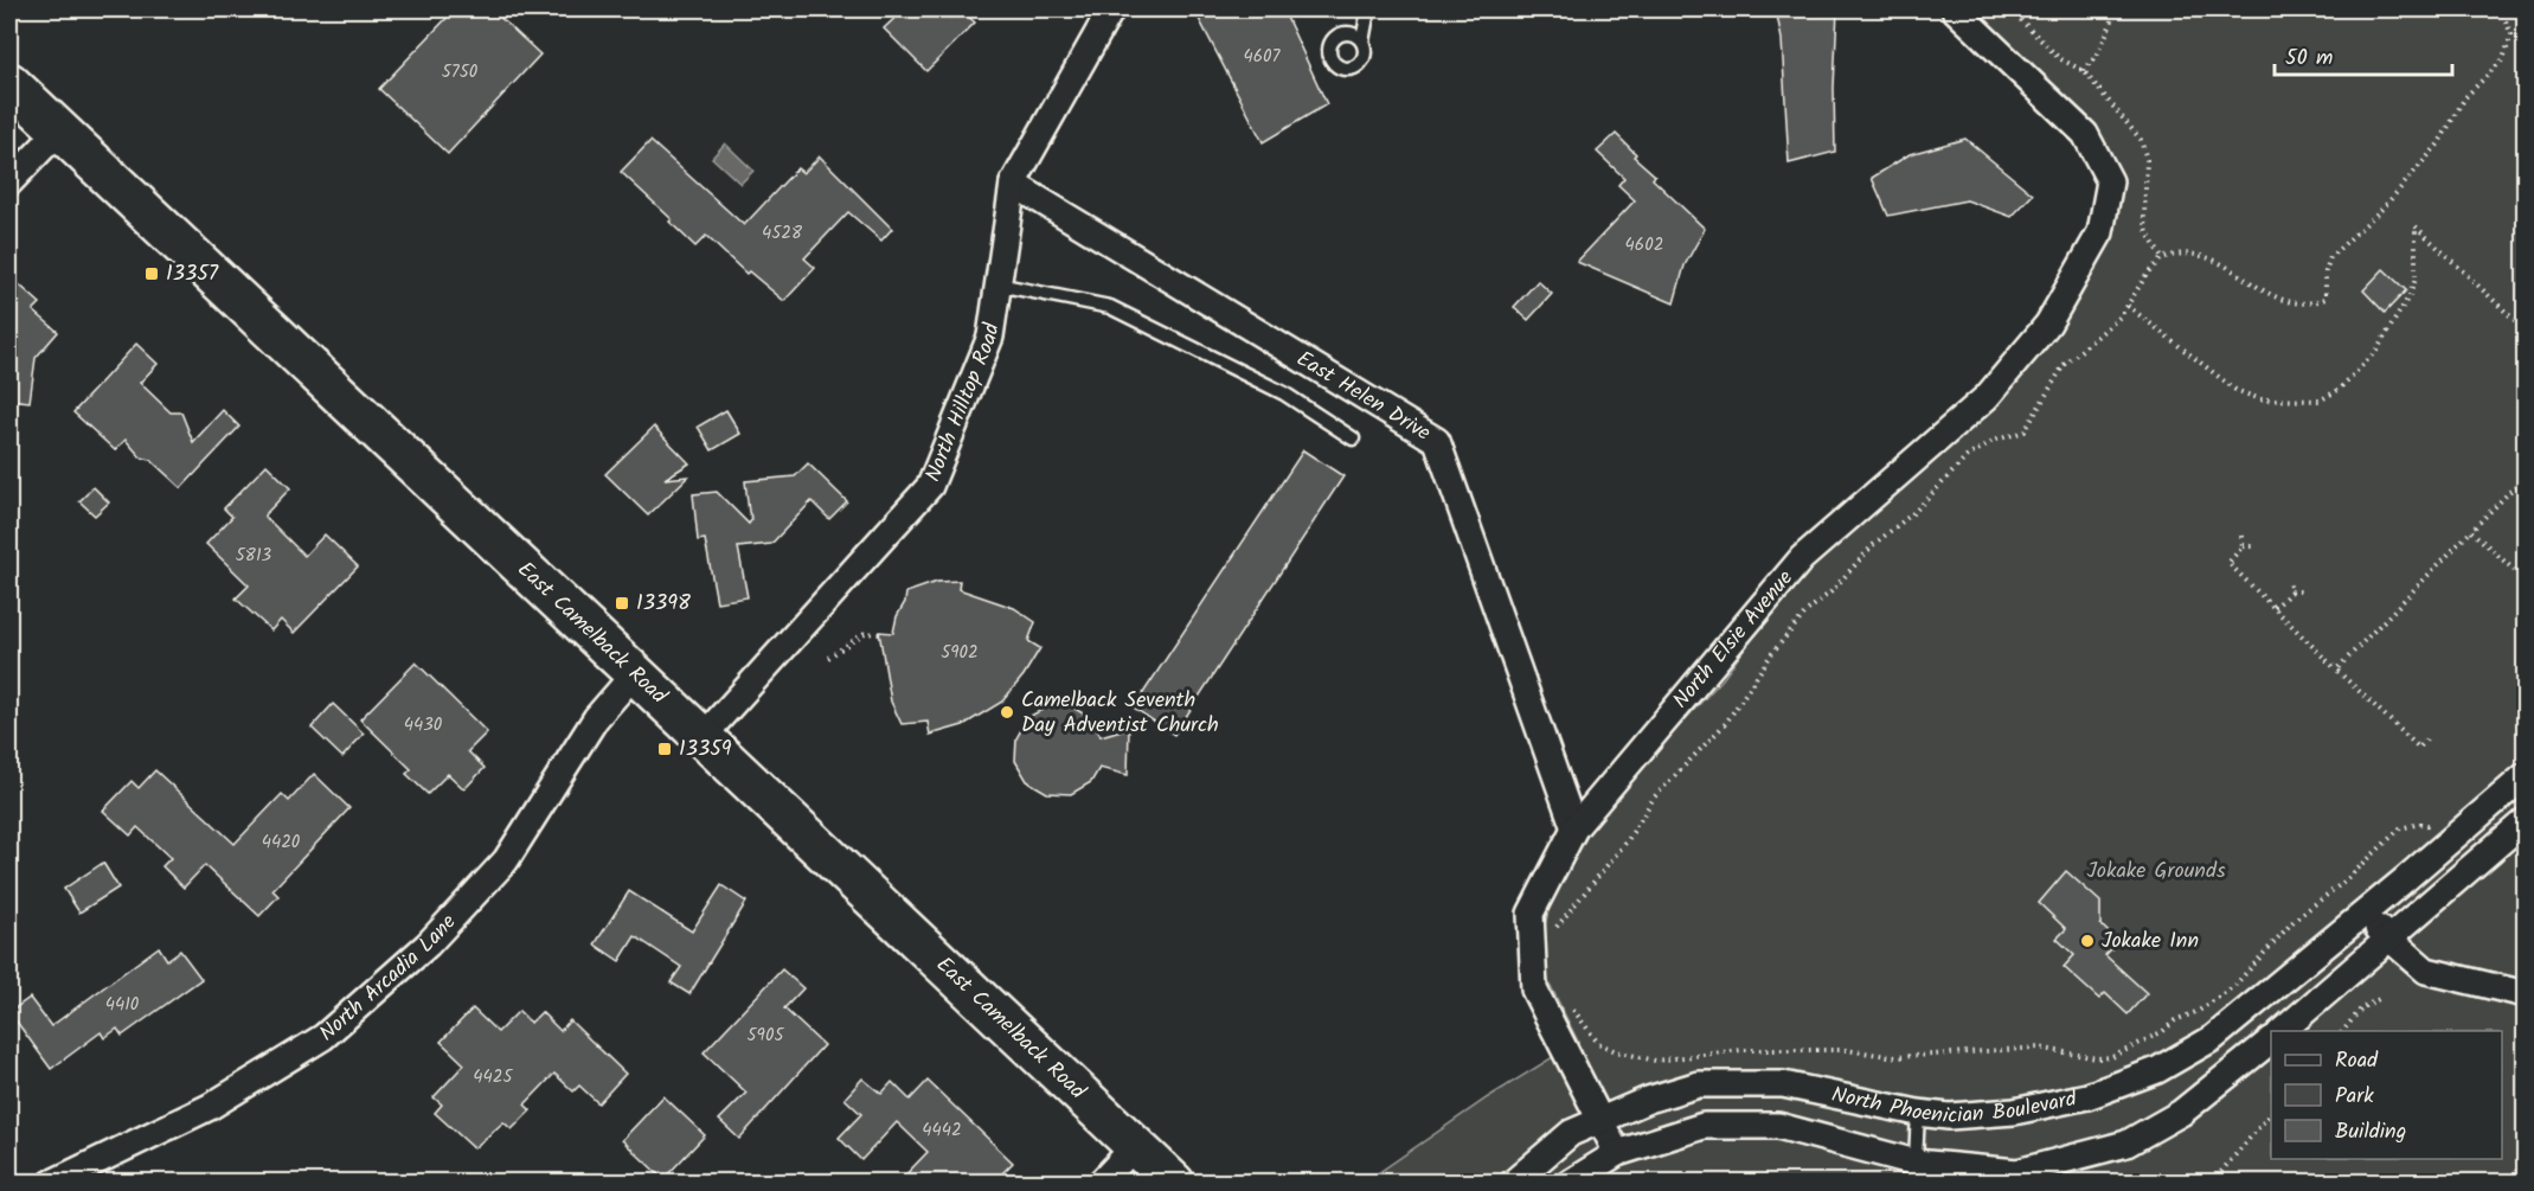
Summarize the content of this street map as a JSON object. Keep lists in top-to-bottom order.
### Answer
{
  "streets": {
    "main road": ["East Camelback Road"],
    "street": [
      "East Helen Drive",
      "North Hilltop Road",
      "North Elsie Avenue",
      "North Arcadia Lane",
      "North Phoenician Boulevard"
    ]
  },
  "crossings": [
    ["East Helen Drive", "North Hilltop Road"],
    ["East Helen Drive", "North Elsie Avenue"],
    ["North Hilltop Road", "East Camelback Road"],
    ["East Camelback Road", "North Arcadia Lane"],
    ["North Elsie Avenue", "North Phoenician Boulevard"]
  ],
  "parks": ["Jokake Grounds"],
  "places": {
    "transit": ["13357", "13398", "13359"],
    "other": ["Camelback Seventh Day Adventist Church", "Jokake Inn"]
  },
  "house_numbers": [
    "4607",
    "5750",
    "4528",
    "4602",
    "5813",
    "5902",
    "4430",
    "4420",
    "4410",
    "5905",
    "4425",
    "4442"
  ],
  "legend": ["Road", "Park", "Building"],
  "scale_bar": "50 m"
}
